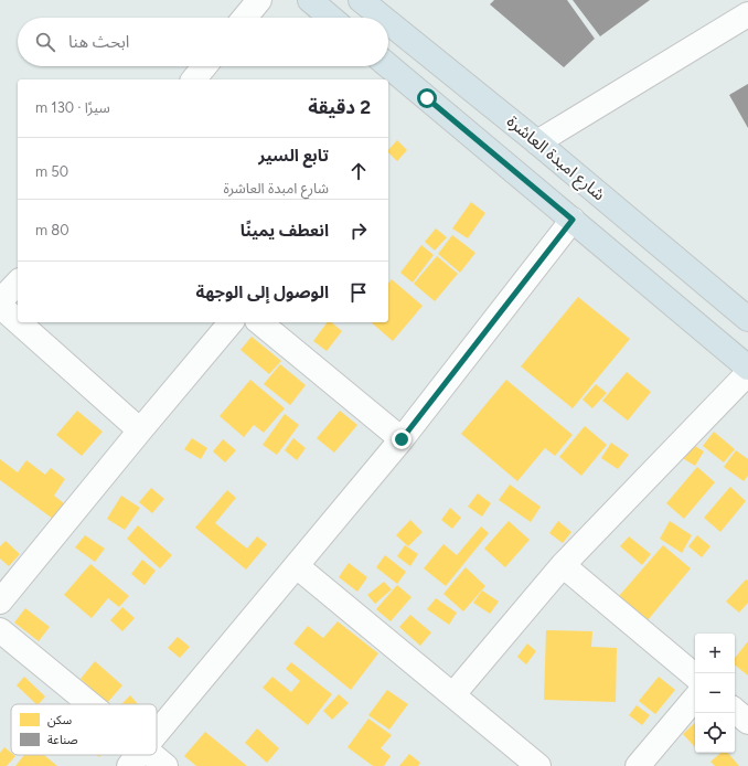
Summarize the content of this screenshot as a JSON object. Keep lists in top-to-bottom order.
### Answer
{
  "streets": {
    "main road": ["شارع امبدة العاشرة"]
  },
  "legend": ["سكن", "صناعة"],
  "page": {
    "search": "ابحث هنا",
    "heading": ["2 دقيقة", "سيرًا · 130 m"],
    "list": [
      ["تابع السير", "شارع امبدة العاشرة", "50 m"],
      ["انعطف يمينًا", "80 m"],
      "الوصول إلى الوجهة"
    ],
    "map_buttons": ["+", "−"]
  }
}
